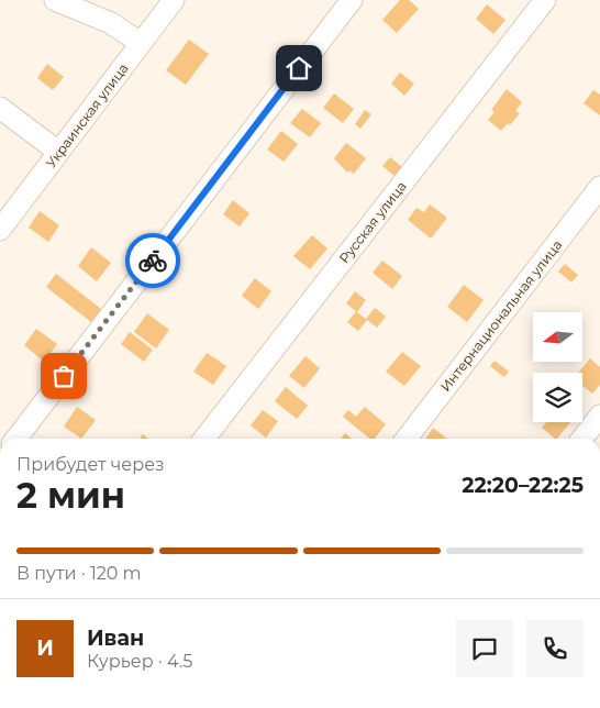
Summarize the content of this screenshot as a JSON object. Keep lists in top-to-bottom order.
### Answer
{
  "streets": {
    "street": ["Украинская улица", "Русская улица", "Интернациональная улица"]
  },
  "north": "left",
  "page": {
    "heading": ["2 мин", "Прибудет через", "22:20–22:25"],
    "panel": ["Иван", "Курьер · 4.5"],
    "bar": "В пути · 120 m",
    "round": "И"
  }
}
